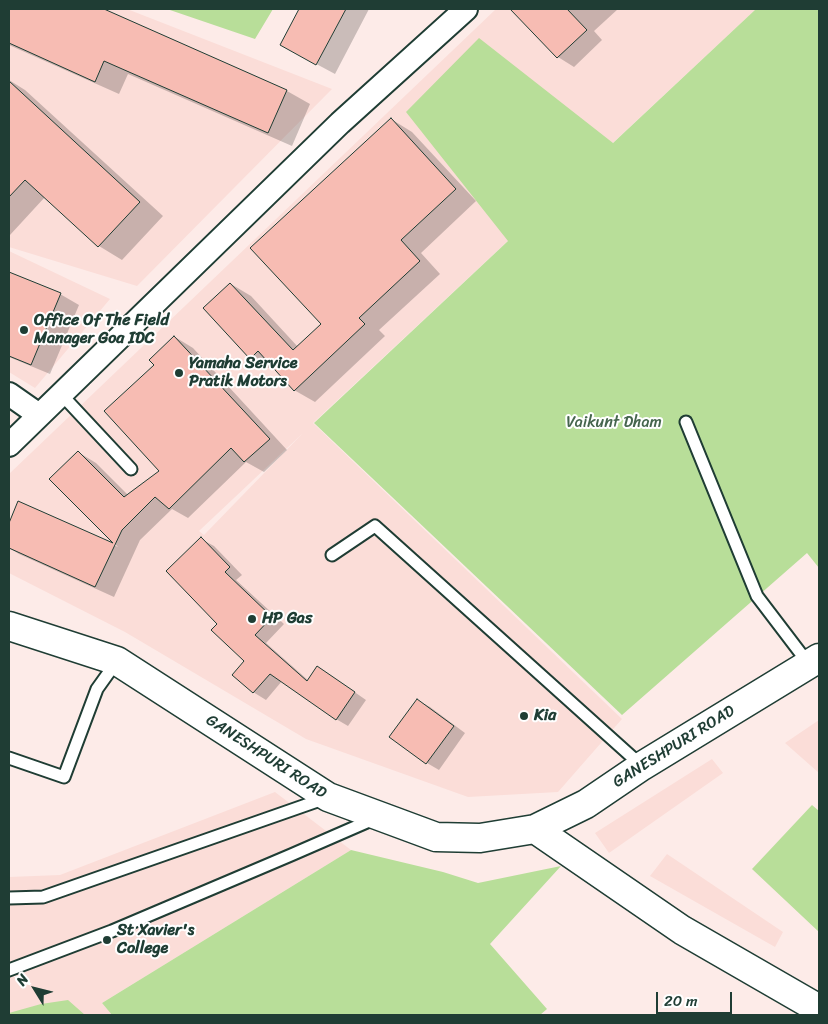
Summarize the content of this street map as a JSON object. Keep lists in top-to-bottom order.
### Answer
{
  "streets": {
    "street": ["GANESHPURI ROAD"]
  },
  "parks": ["Vaikunt Dham"],
  "places": [
    "Office Of The Field Manager Goa IDC",
    "Yamaha Service Pratik Motors",
    "HP Gas",
    "Kia",
    "St Xavier's College"
  ],
  "scale_bar": "20 m",
  "north": "top left"
}
